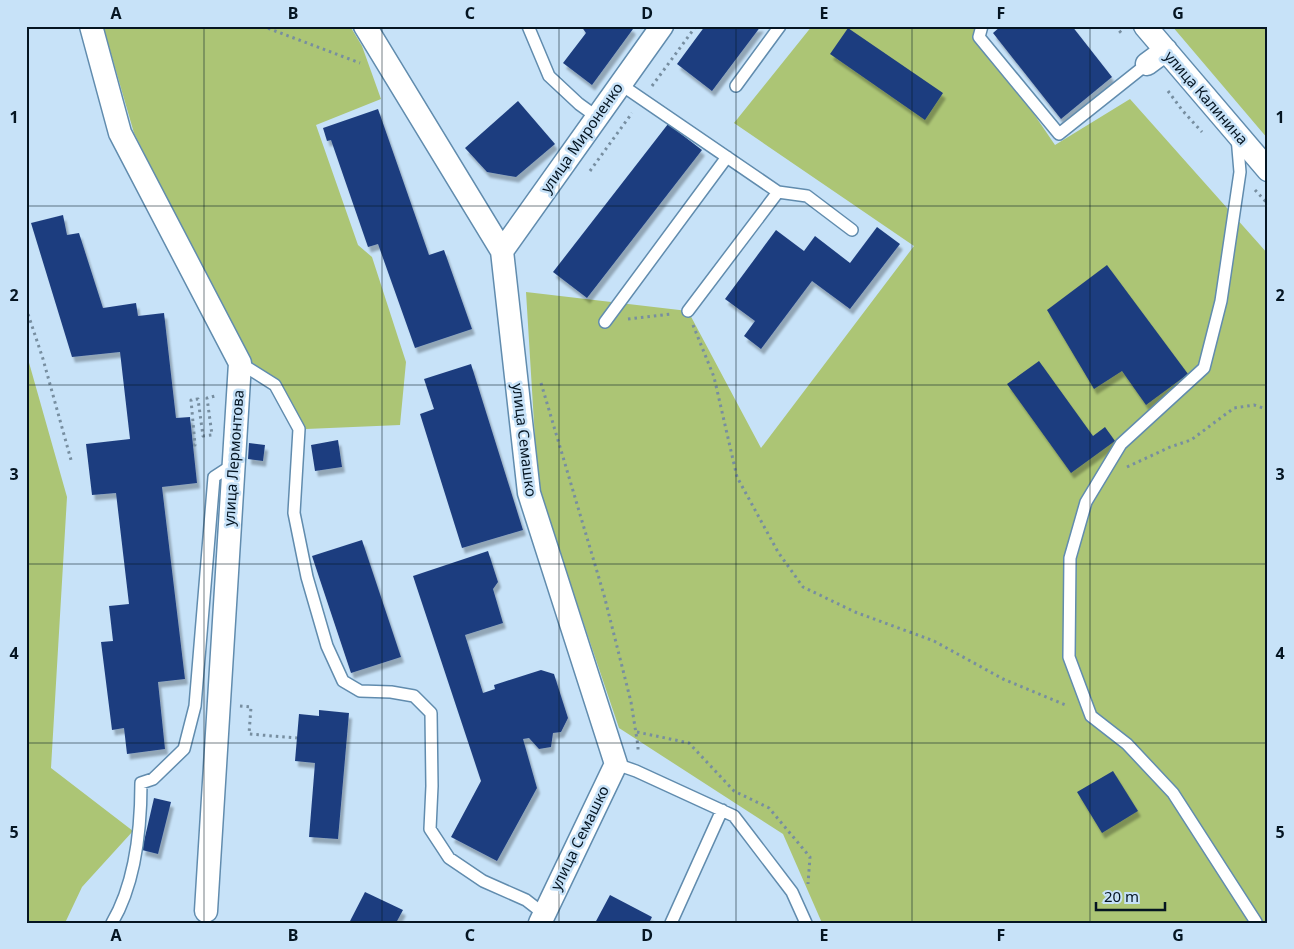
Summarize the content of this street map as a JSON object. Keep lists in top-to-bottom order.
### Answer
{
  "streets": {
    "street": [
      "улица Калинина",
      "улица Мироненко",
      "улица Семашко",
      "улица Лермонтова"
    ]
  },
  "crossings": [
    ["улица Мироненко", "улица Семашко"]
  ],
  "scale_bar": "20 m",
  "grid": {
    "columns": [
      "A",
      "B",
      "C",
      "D",
      "E",
      "F",
      "G"
    ],
    "rows": [
      "1",
      "2",
      "3",
      "4",
      "5"
    ]
  }
}
